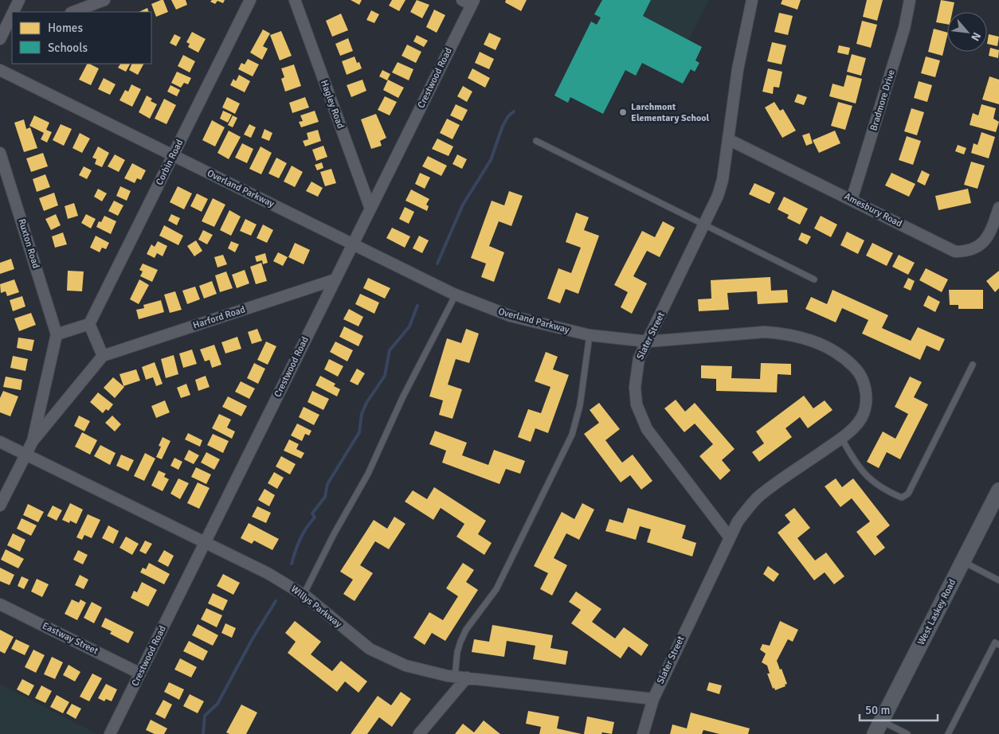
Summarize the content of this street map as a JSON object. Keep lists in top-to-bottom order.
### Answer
{
  "streets": {
    "main road": ["West Laskey Road"],
    "street": [
      "Crestwood Road",
      "Bradmore Drive",
      "Hagley Road",
      "Corbin Road",
      "Overland Parkway",
      "Amesbury Road",
      "Ruxton Road",
      "Harford Road",
      "Slater Street",
      "Willys Parkway",
      "Eastway Street"
    ]
  },
  "crossings": [
    ["Crestwood Road", "Hagley Road"],
    ["Crestwood Road", "Overland Parkway"],
    ["Crestwood Road", "Harford Road"],
    ["Crestwood Road", "Willys Parkway"],
    ["Crestwood Road", "Eastway Street"],
    ["Bradmore Drive", "Amesbury Road"],
    ["Corbin Road", "Overland Parkway"],
    ["Overland Parkway", "Slater Street"],
    ["Amesbury Road", "Slater Street"],
    ["Slater Street", "Willys Parkway"]
  ],
  "places": ["Larchmont Elementary School"],
  "legend": ["Homes", "Schools"],
  "scale_bar": "50 m",
  "north": "bottom right"
}
